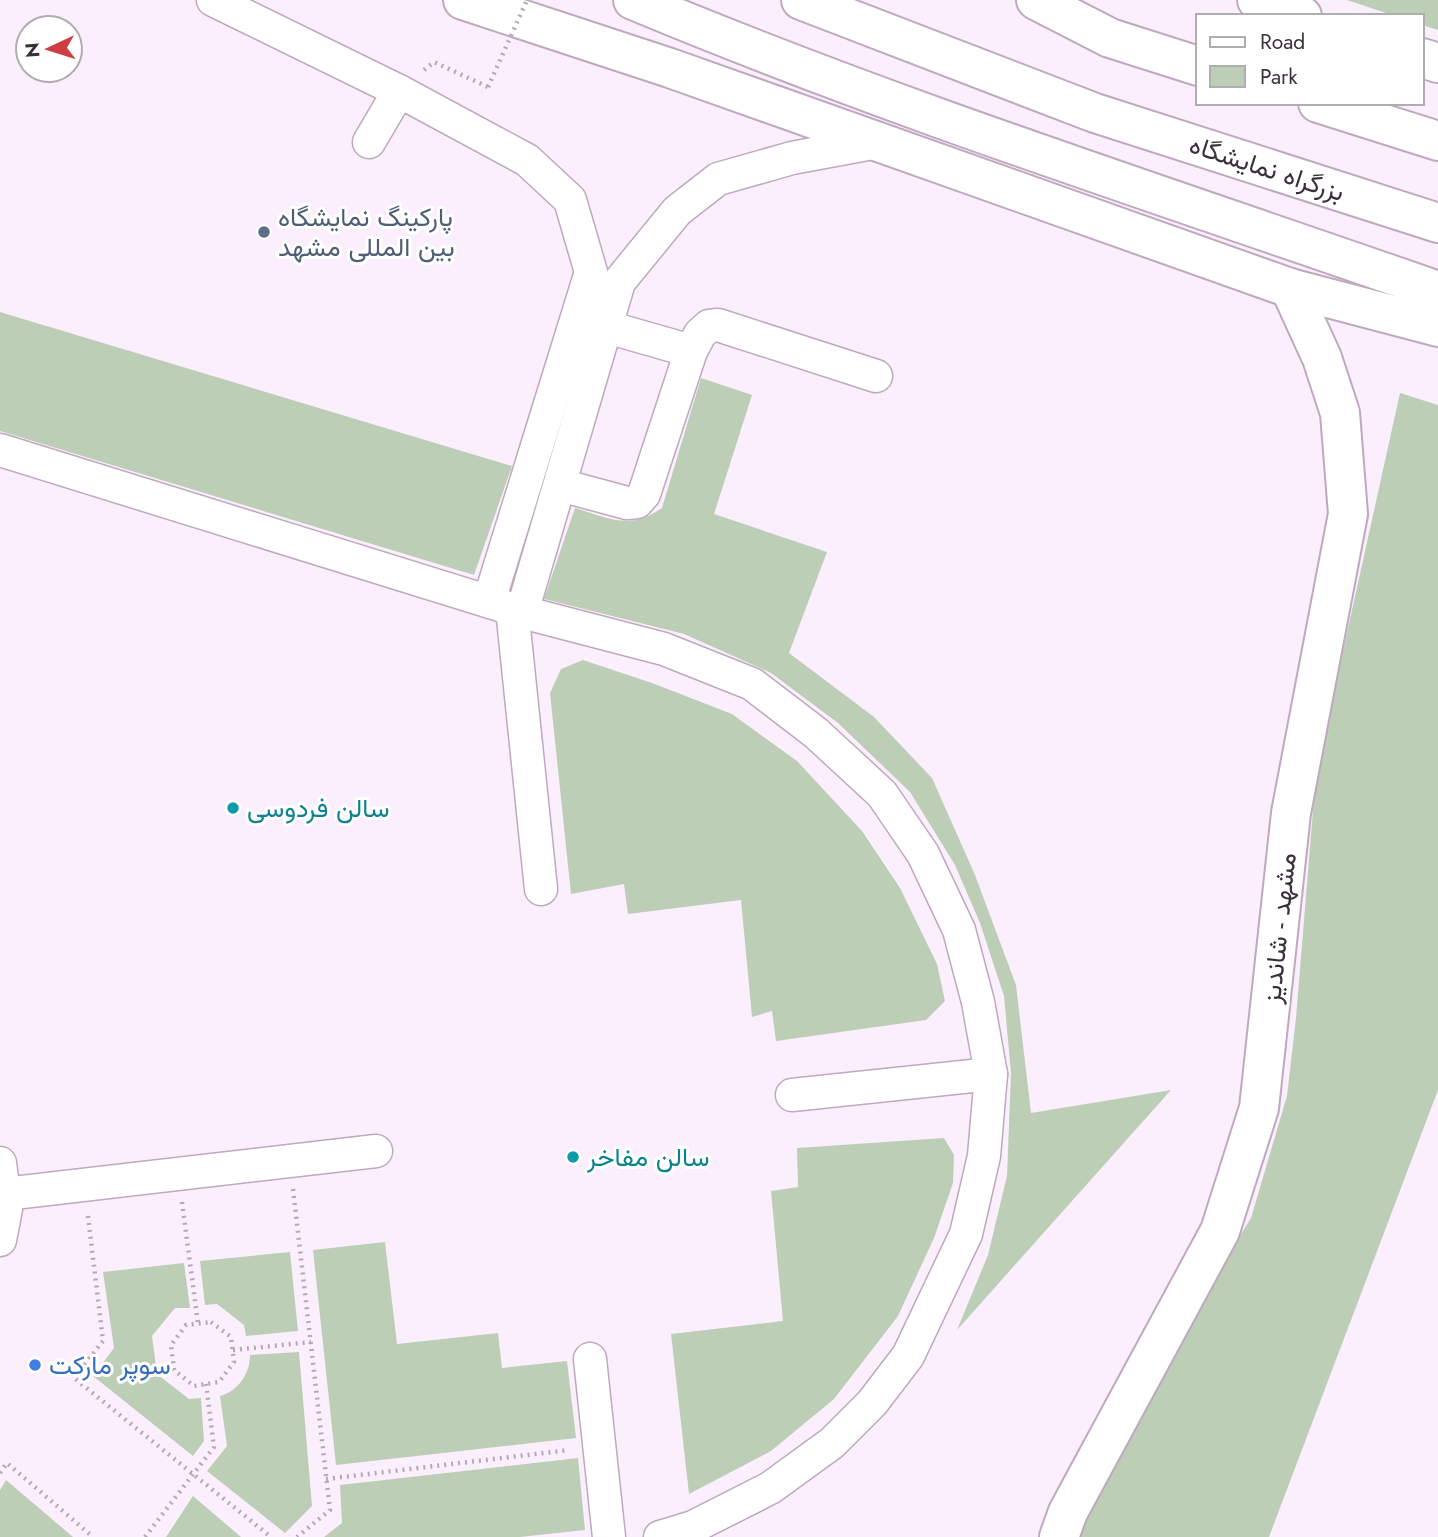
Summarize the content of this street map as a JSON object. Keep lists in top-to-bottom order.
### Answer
{
  "streets": {
    "main road": ["بزرگراه نمایشگاه", "مشهد - شاندیز"]
  },
  "places": [
    "پارکینگ نمایشگاه بین المللی مشهد",
    "سالن فردوسی",
    "سالن مفاخر",
    "سوپر مارکت"
  ],
  "legend": ["Road", "Park"],
  "north": "left"
}
